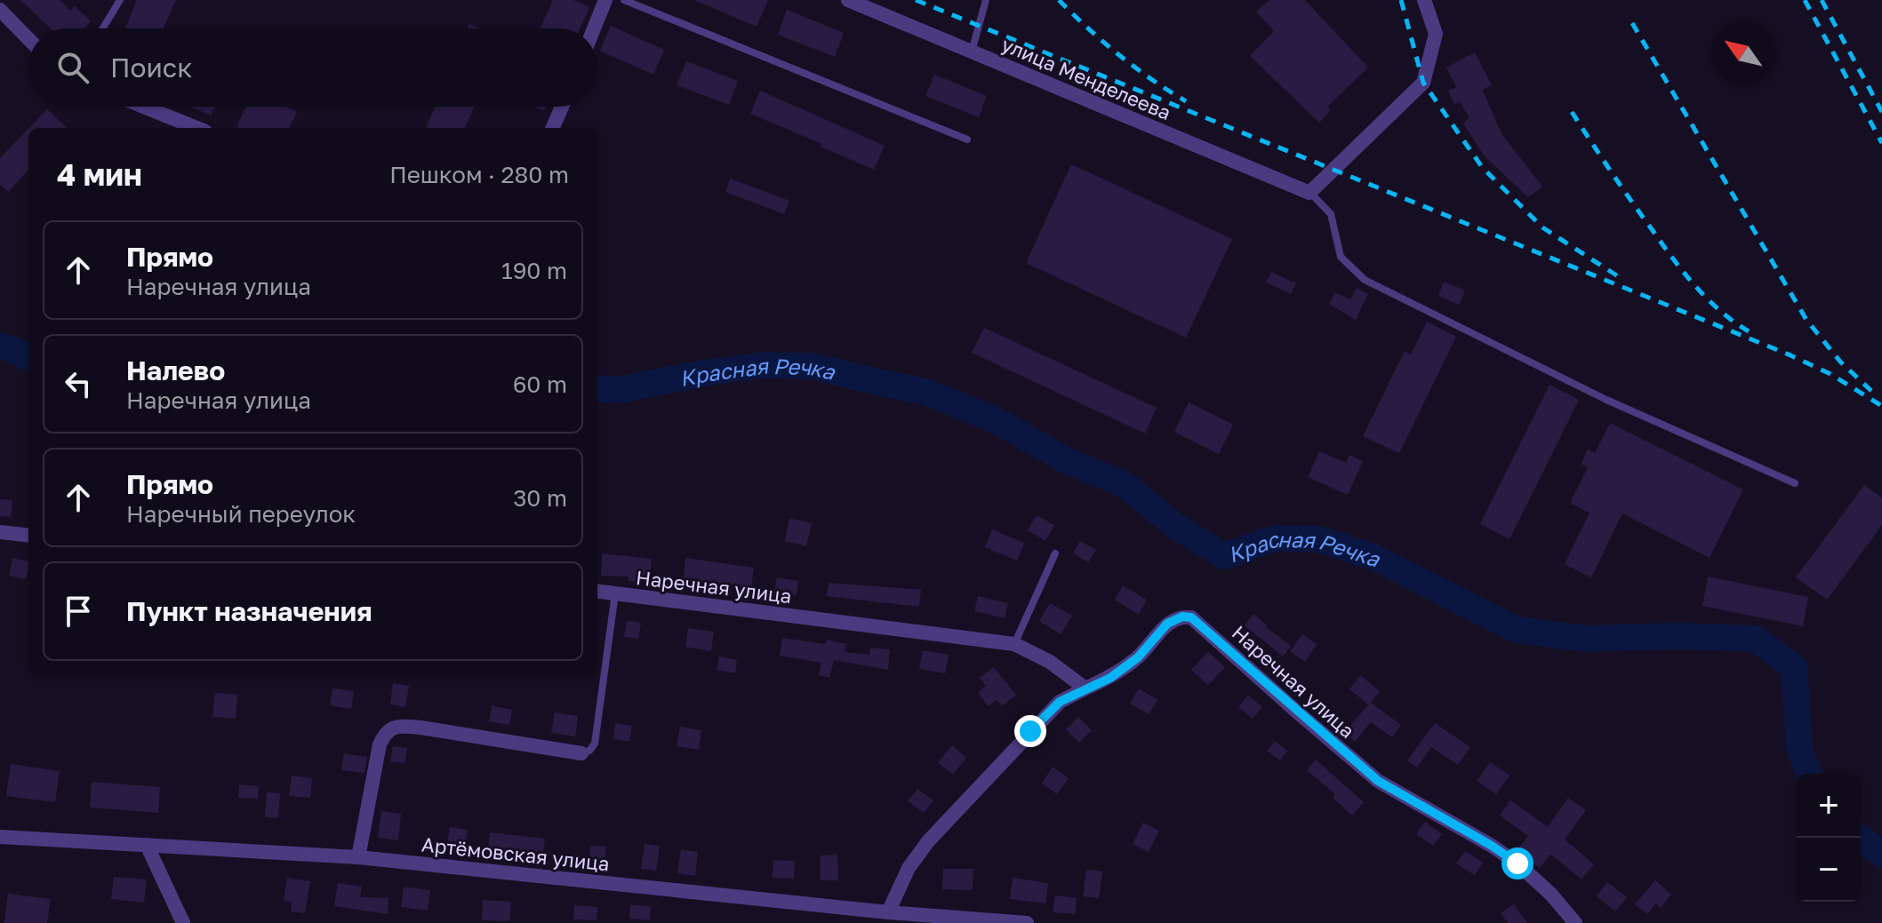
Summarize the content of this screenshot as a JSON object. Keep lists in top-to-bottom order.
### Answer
{
  "streets": {
    "street": ["улица Менделеева", "Наречная улица", "Артёмовская улица"]
  },
  "water": ["Красная Речка"],
  "north": "top left",
  "page": {
    "search": "Поиск",
    "heading": ["4 мин", "Пешком · 280 m"],
    "list": [
      ["Прямо", "Наречная улица", "190 m"],
      ["Налево", "Наречная улица", "60 m"],
      ["Прямо", "Наречный переулок", "30 m"],
      "Пункт назначения"
    ],
    "map_buttons": ["+", "−"]
  }
}
